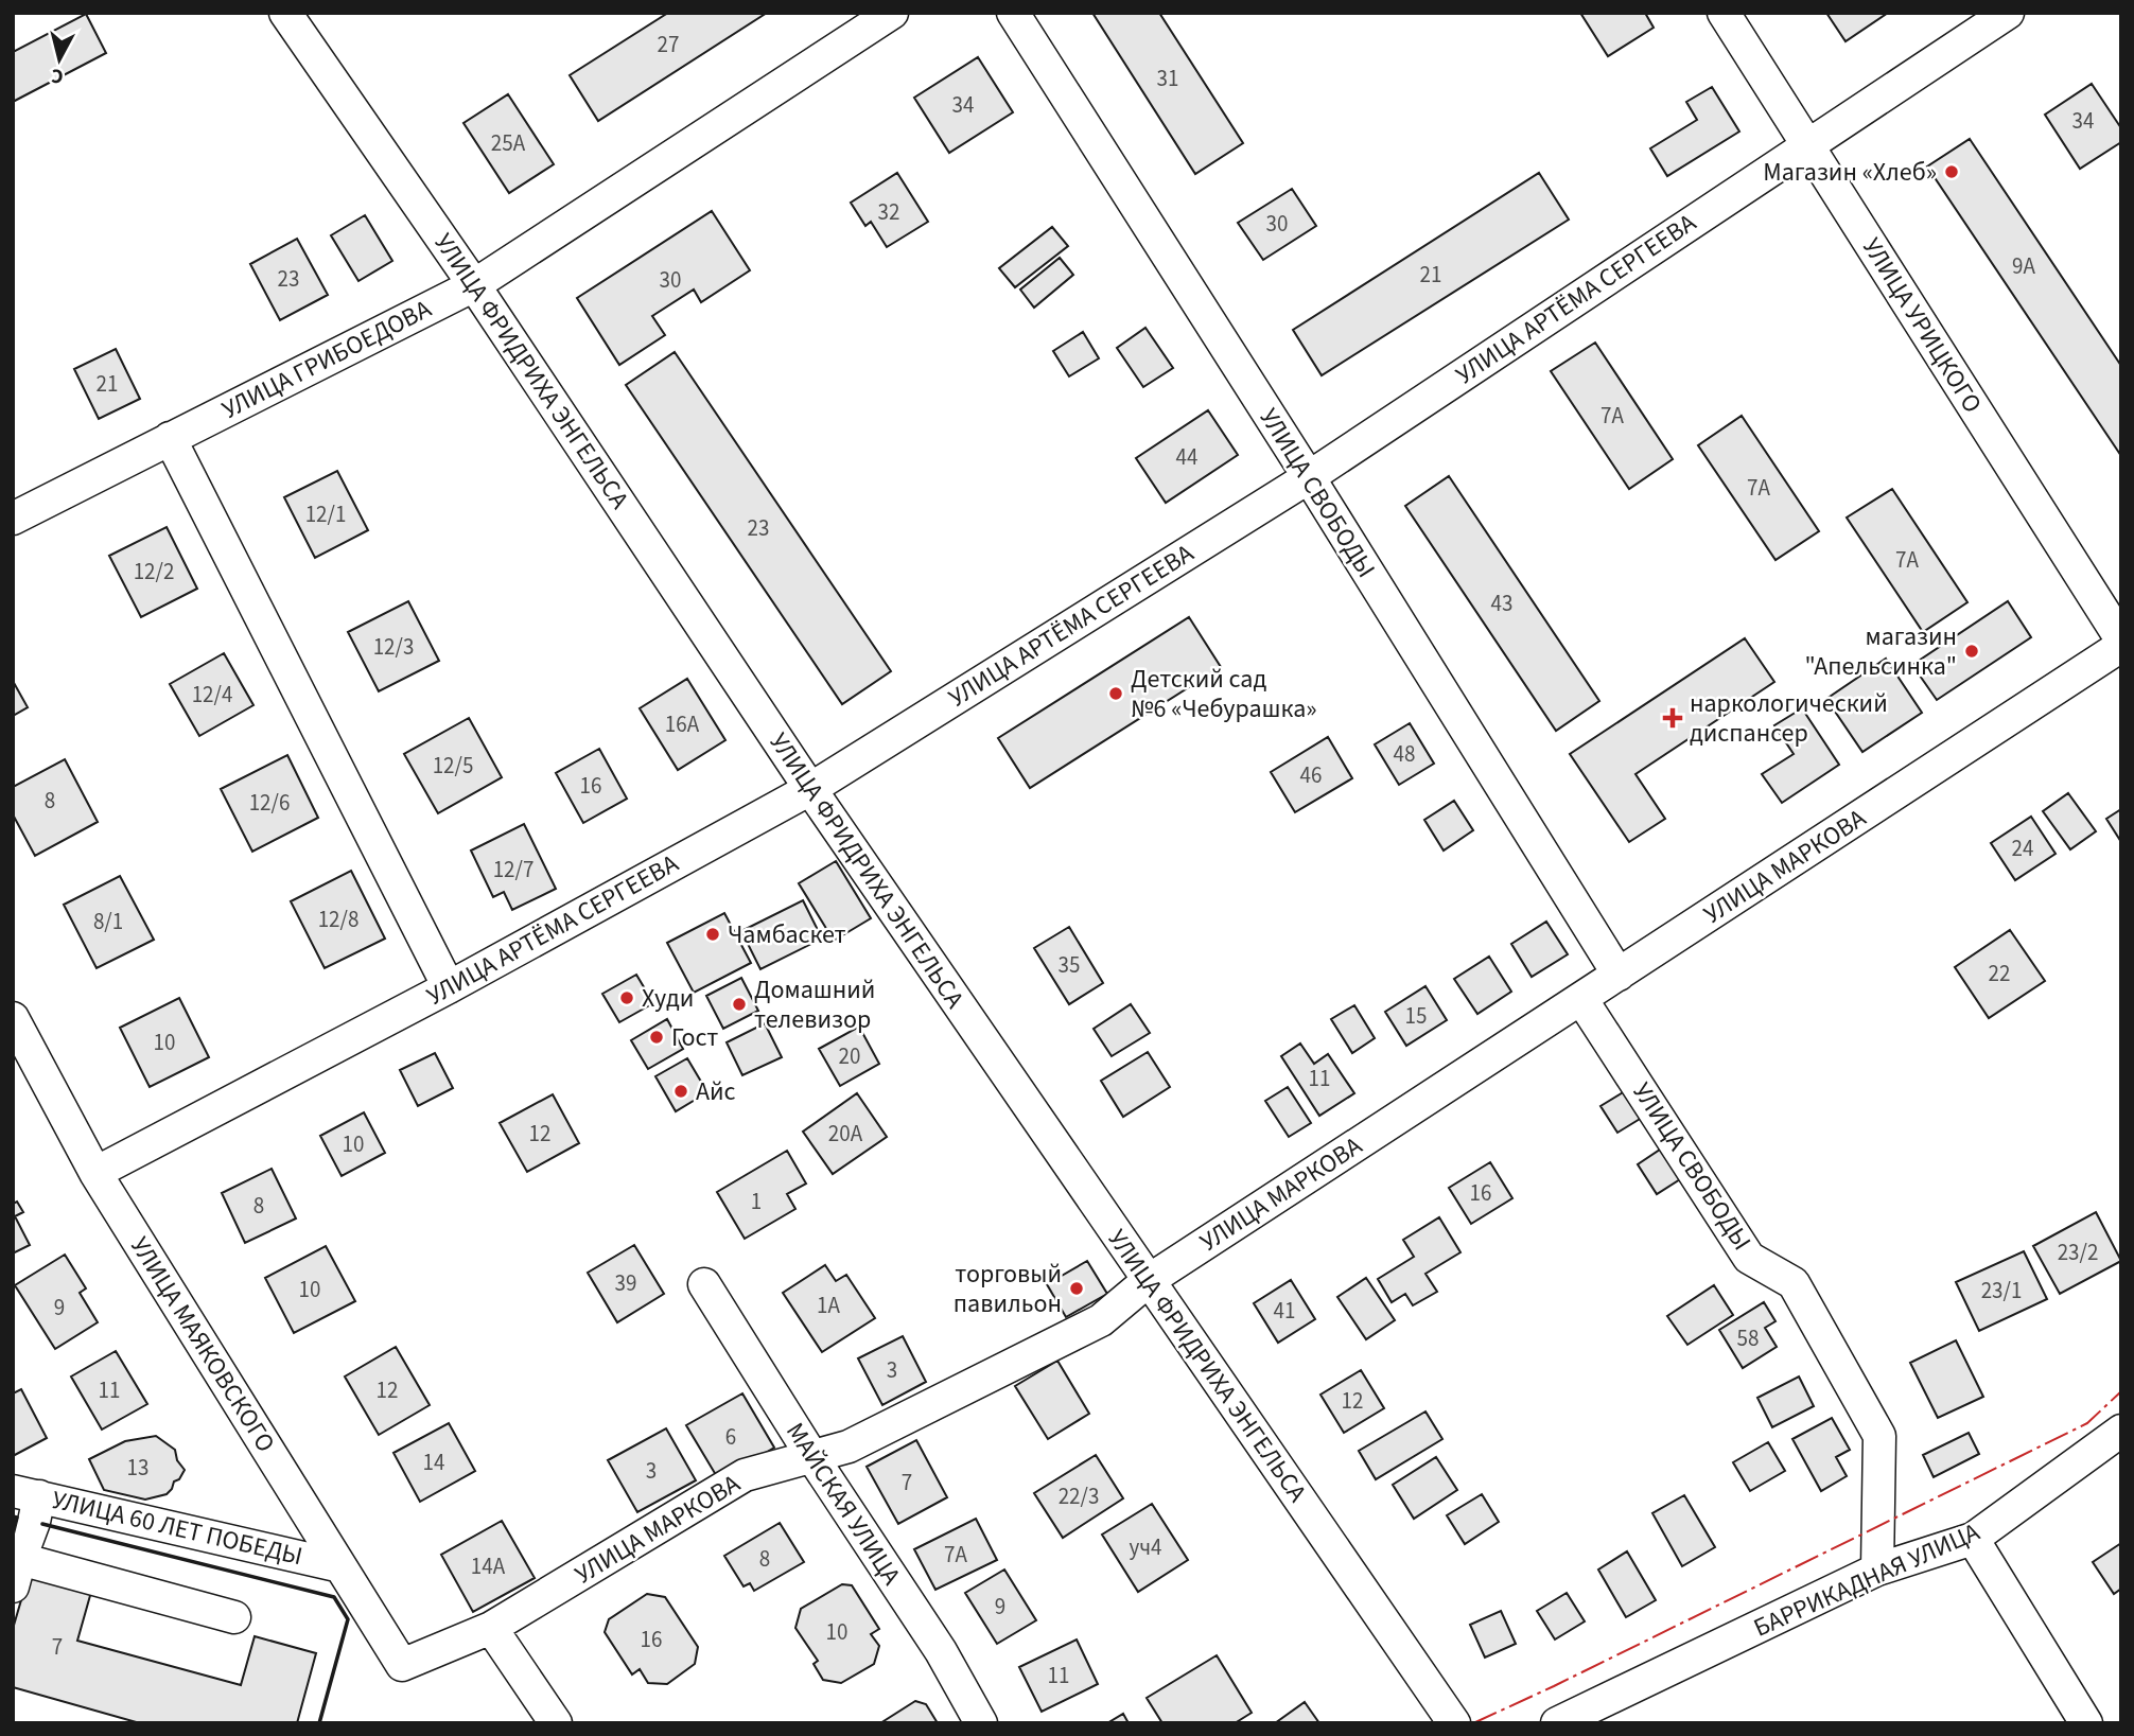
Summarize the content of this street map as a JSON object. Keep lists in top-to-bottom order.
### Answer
{
  "streets": {
    "street": [
      "УЛИЦА АРТЁМА СЕРГЕЕВА",
      "УЛИЦА УРИЦКОГО",
      "УЛИЦА ГРИБОЕДОВА",
      "УЛИЦА ФРИДРИХА ЭНГЕЛЬСА",
      "УЛИЦА СВОБОДЫ",
      "УЛИЦА МАРКОВА",
      "УЛИЦА МАЯКОВСКОГО",
      "МАЙСКАЯ УЛИЦА",
      "УЛИЦА 60 ЛЕТ ПОБЕДЫ",
      "БАРРИКАДНАЯ УЛИЦА"
    ]
  },
  "crossings": [
    ["УЛИЦА АРТЁМА СЕРГЕЕВА", "УЛИЦА УРИЦКОГО"],
    ["УЛИЦА АРТЁМА СЕРГЕЕВА", "УЛИЦА ФРИДРИХА ЭНГЕЛЬСА"],
    ["УЛИЦА АРТЁМА СЕРГЕЕВА", "УЛИЦА СВОБОДЫ"],
    ["УЛИЦА АРТЁМА СЕРГЕЕВА", "УЛИЦА МАЯКОВСКОГО"],
    ["УЛИЦА ГРИБОЕДОВА", "УЛИЦА ФРИДРИХА ЭНГЕЛЬСА"],
    ["УЛИЦА ФРИДРИХА ЭНГЕЛЬСА", "УЛИЦА МАРКОВА"],
    ["УЛИЦА СВОБОДЫ", "УЛИЦА МАРКОВА"],
    ["УЛИЦА СВОБОДЫ", "БАРРИКАДНАЯ УЛИЦА"],
    ["УЛИЦА МАРКОВА", "УЛИЦА МАЯКОВСКОГО"],
    ["УЛИЦА МАРКОВА", "МАЙСКАЯ УЛИЦА"],
    ["УЛИЦА МАЯКОВСКОГО", "УЛИЦА 60 ЛЕТ ПОБЕДЫ"]
  ],
  "places": {
    "other": [
      "Магазин «Хлеб»",
      "магазин \"Апельсинка\"",
      "Детский сад №6 «Чебурашка»",
      "Чамбаскет",
      "Худи",
      "Домашний телевизор",
      "Гост",
      "Айс",
      "торговый павильон"
    ],
    "health": ["наркологический диспансер"]
  },
  "house_numbers": [
    "27",
    "31",
    "34",
    "34",
    "25А",
    "32",
    "30",
    "9А",
    "21",
    "23",
    "30",
    "21",
    "7А",
    "44",
    "7А",
    "12/1",
    "23",
    "7А",
    "12/2",
    "43",
    "12/3",
    "12/4",
    "16А",
    "48",
    "12/5",
    "46",
    "16",
    "8",
    "12/6",
    "24",
    "12/7",
    "12/8",
    "8/1",
    "35",
    "22",
    "15",
    "10",
    "20",
    "11",
    "12",
    "20А",
    "10",
    "16",
    "1",
    "8",
    "23/2",
    "39",
    "10",
    "23/1",
    "1А",
    "9",
    "41",
    "58",
    "3",
    "11",
    "12",
    "12",
    "6",
    "14",
    "13",
    "3",
    "7",
    "22/3",
    "уч4",
    "7А",
    "8",
    "14А",
    "9",
    "10",
    "16",
    "7",
    "11"
  ],
  "north": "bottom"
}
